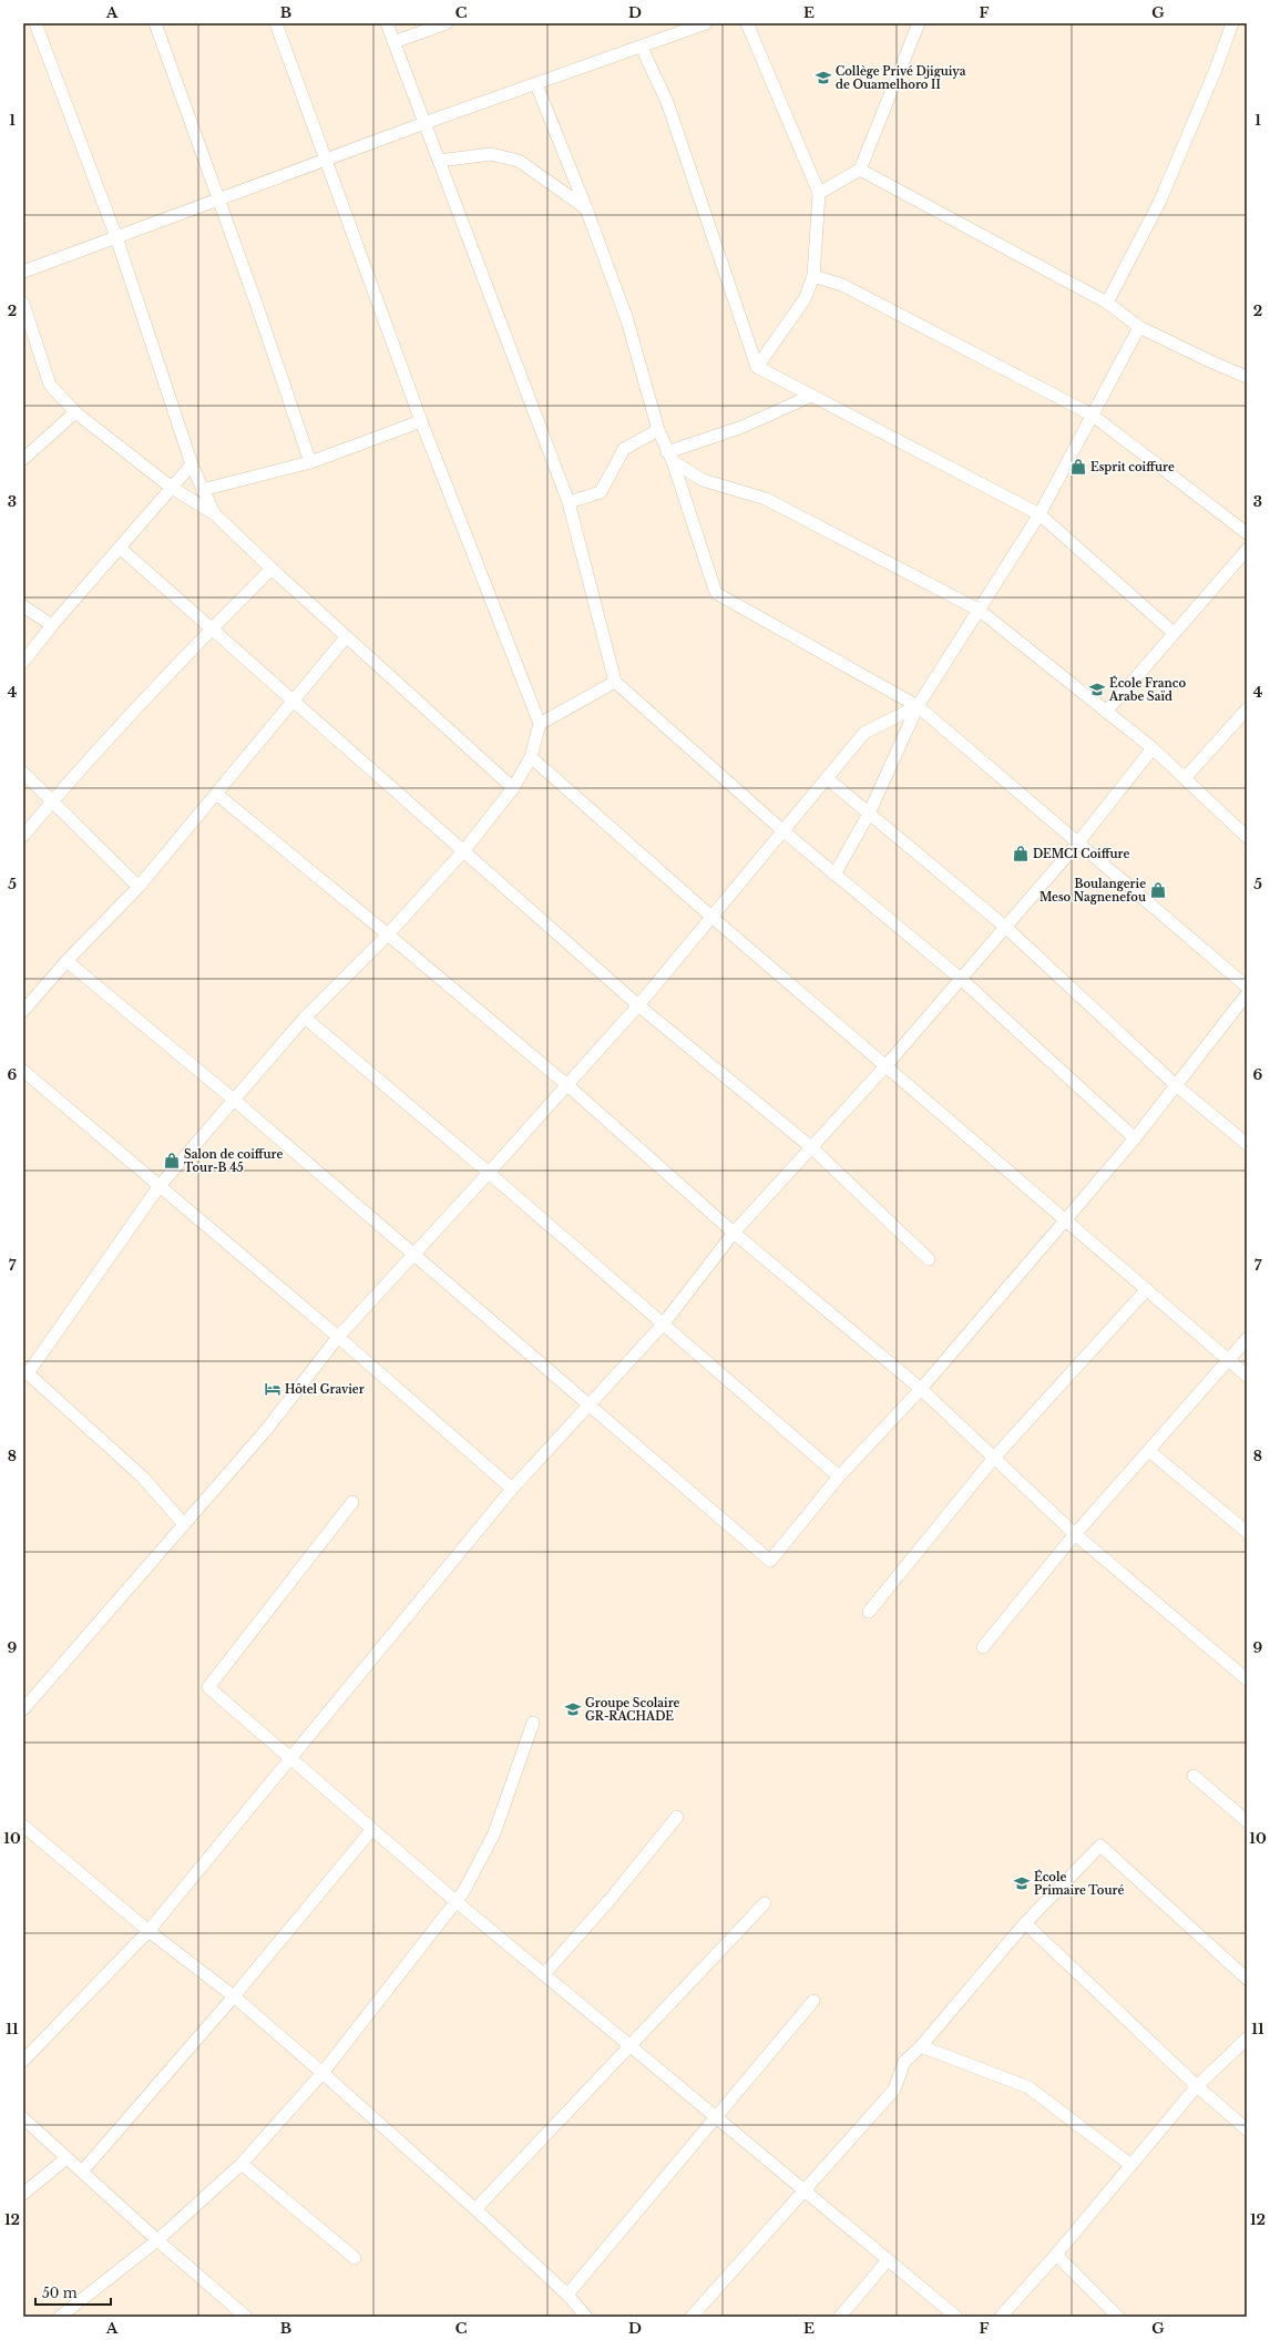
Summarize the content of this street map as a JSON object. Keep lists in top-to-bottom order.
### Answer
{
  "places": {
    "school or university": [
      "Collège Privé Djiguiya de Ouamelhoro II",
      "École Franco Arabe Saïd",
      "Groupe Scolaire GR-RACHADE",
      "École Primaire Touré"
    ],
    "shop": [
      "Esprit coiffure",
      "DEMCI Coiffure",
      "Boulangerie Meso Nagnenefou",
      "Salon de coiffure Tour-B 45"
    ],
    "hotel": ["Hôtel Gravier"]
  },
  "scale_bar": "50 m",
  "grid": {
    "columns": [
      "A",
      "B",
      "C",
      "D",
      "E",
      "F",
      "G"
    ],
    "rows": [
      "1",
      "2",
      "3",
      "4",
      "5",
      "6",
      "7",
      "8",
      "9",
      "10",
      "11",
      "12"
    ]
  }
}
